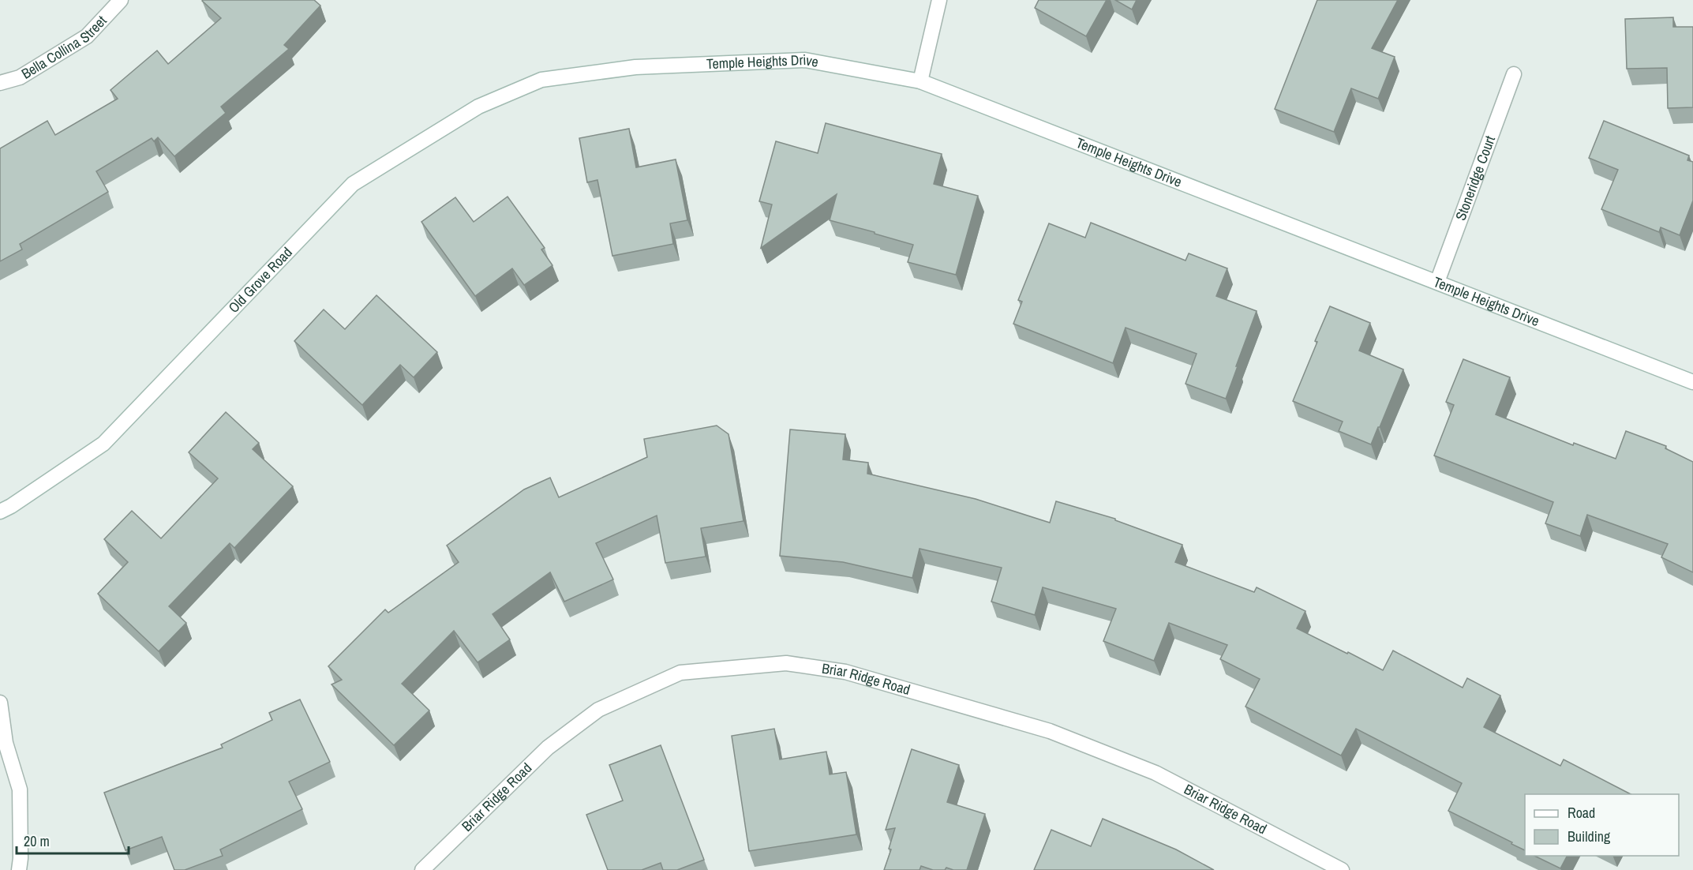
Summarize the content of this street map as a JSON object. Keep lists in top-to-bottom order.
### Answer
{
  "streets": {
    "street": [
      "Bella Collina Street",
      "Temple Heights Drive",
      "Stoneridge Court",
      "Old Grove Road",
      "Briar Ridge Road"
    ]
  },
  "crossings": [
    ["Temple Heights Drive", "Stoneridge Court"],
    ["Temple Heights Drive", "Old Grove Road"]
  ],
  "legend": ["Road", "Building"],
  "scale_bar": "20 m"
}
